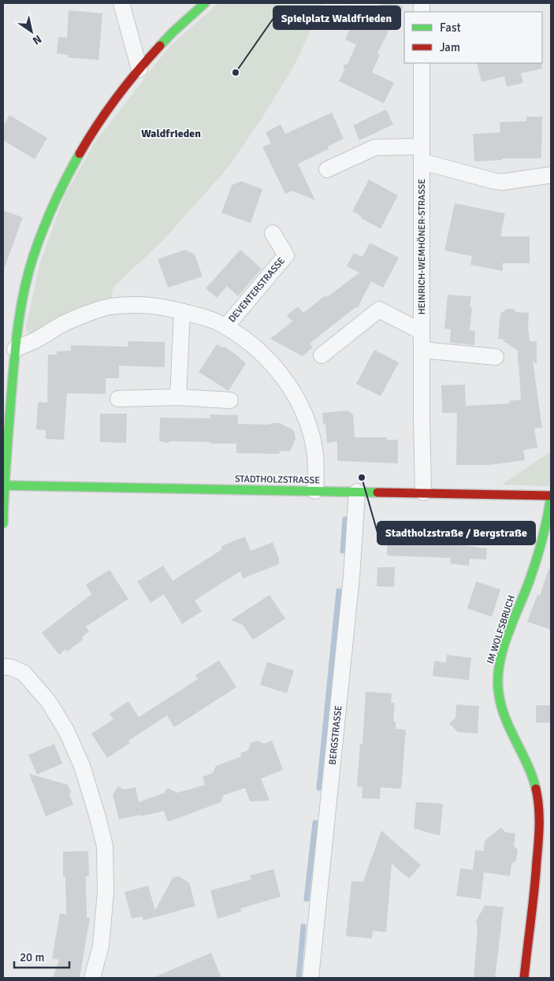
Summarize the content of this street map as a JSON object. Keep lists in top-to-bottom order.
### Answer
{
  "streets": {
    "street": [
      "HEINRICH-WEMHÖNER-STRASSE",
      "DEVENTERSTRASSE",
      "STADTHOLZSTRASSE",
      "IM WOLFSBRUCH",
      "BERGSTRASSE"
    ]
  },
  "crossings": [
    ["HEINRICH-WEMHÖNER-STRASSE", "STADTHOLZSTRASSE"],
    ["DEVENTERSTRASSE", "STADTHOLZSTRASSE"],
    ["STADTHOLZSTRASSE", "IM WOLFSBRUCH"],
    ["STADTHOLZSTRASSE", "BERGSTRASSE"]
  ],
  "districts": ["Waldfrieden"],
  "places": ["Spielplatz Waldfrieden", "Stadtholzstraße / Bergstraße"],
  "legend": ["Fast", "Jam"],
  "scale_bar": "20 m",
  "north": "bottom right"
}
